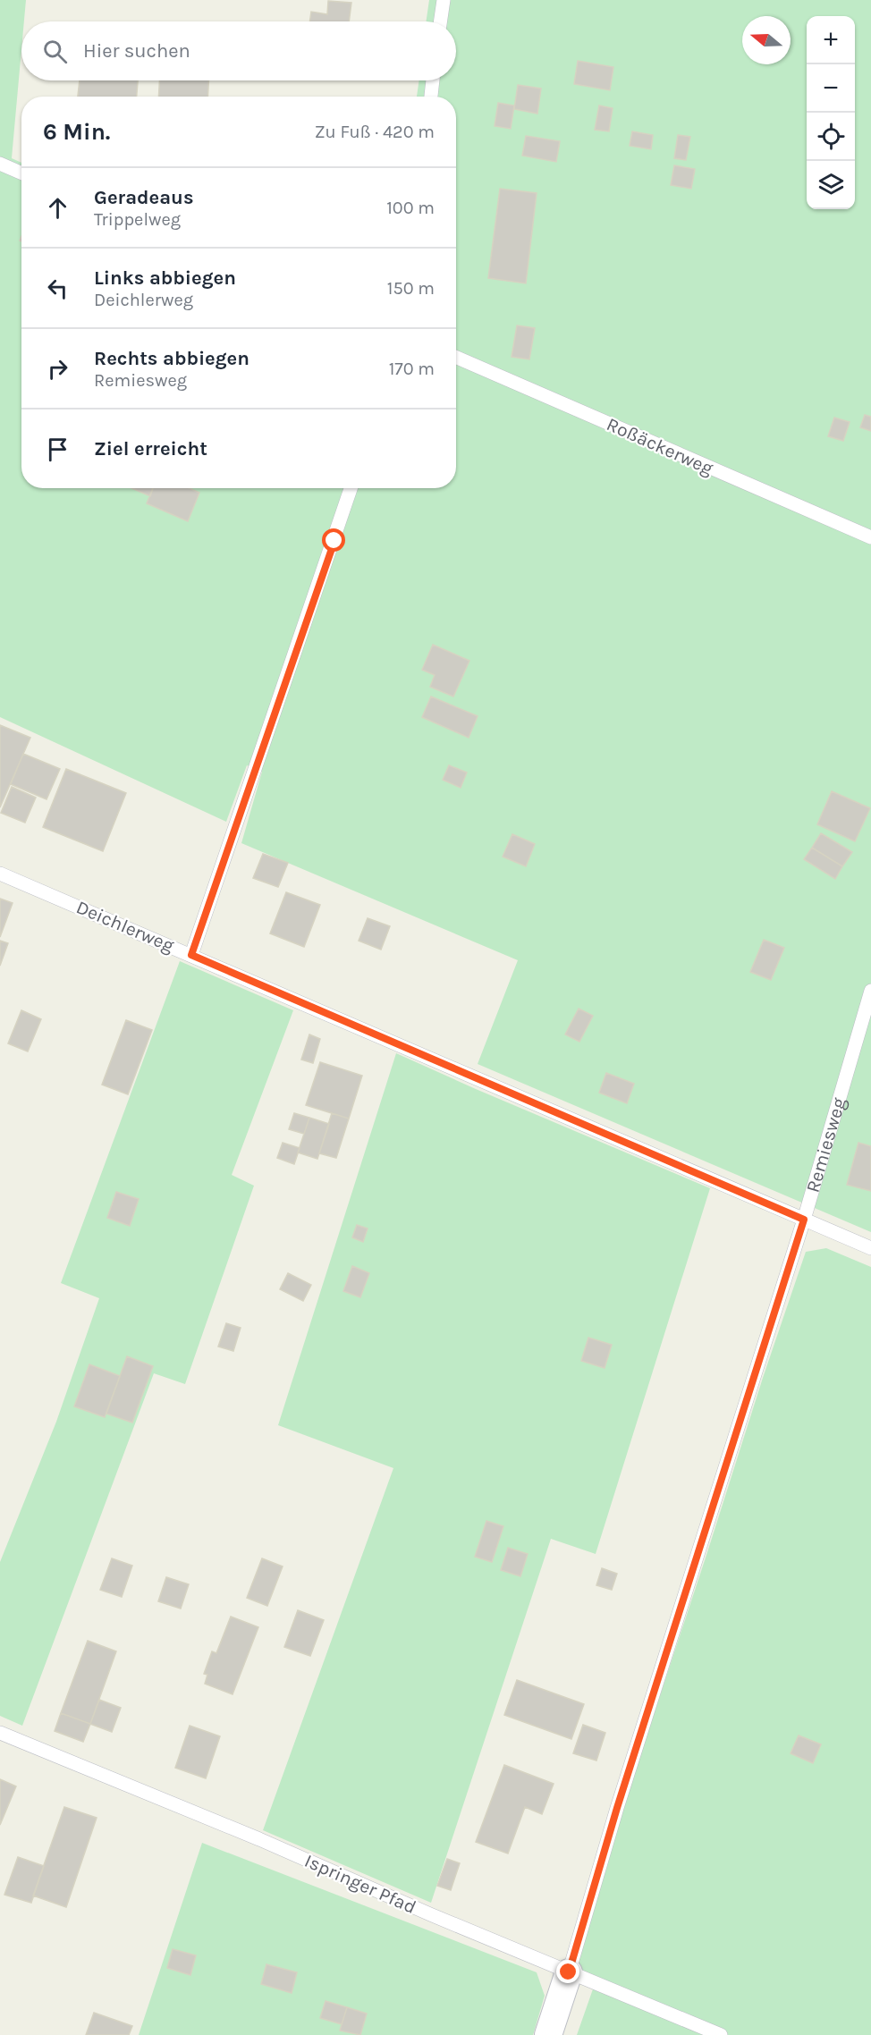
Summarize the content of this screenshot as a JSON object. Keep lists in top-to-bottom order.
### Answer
{
  "streets": {
    "street": ["Remiesweg"],
    "lane": ["Roßäckerweg", "Deichlerweg", "Ispringer Pfad"]
  },
  "crossings": [
    ["Deichlerweg", "Remiesweg"],
    ["Remiesweg", "Ispringer Pfad"]
  ],
  "north": "left",
  "page": {
    "map_buttons": ["+", "−"],
    "search": "Hier suchen",
    "heading": ["6 Min.", "Zu Fuß · 420 m"],
    "list": [
      ["Geradeaus", "Trippelweg", "100 m"],
      ["Links abbiegen", "Deichlerweg", "150 m"],
      ["Rechts abbiegen", "Remiesweg", "170 m"],
      "Ziel erreicht"
    ]
  }
}
